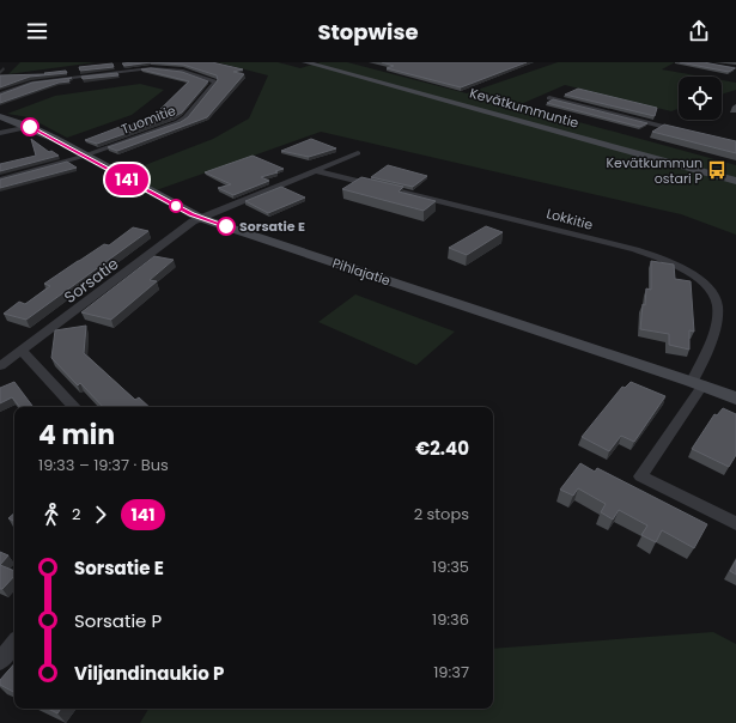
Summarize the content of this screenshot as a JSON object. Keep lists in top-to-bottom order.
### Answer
{
  "streets": {
    "street": [
      "Kevätkummuntie",
      "Tuomitie",
      "Lokkitie",
      "Pihlajatie",
      "Sorsatie"
    ]
  },
  "crossings": [
    ["Tuomitie", "Pihlajatie"],
    ["Lokkitie", "Pihlajatie"],
    ["Pihlajatie", "Sorsatie"]
  ],
  "places": {
    "bus stop": ["Kevätkummun ostari P"],
    "other": ["Sorsatie E"]
  },
  "lines": ["bus line 141"],
  "page": {
    "header": "Stopwise",
    "on_map": "141",
    "heading": ["4 min", "19:33 – 19:37 · Bus", "€2.40"],
    "legs": ["2", "141", "2 stops"],
    "list": [
      {
        "name": "Sorsatie E",
        "value": "19:35"
      },
      {
        "name": "Sorsatie P",
        "value": "19:36"
      },
      {
        "name": "Viljandinaukio P",
        "value": "19:37"
      }
    ]
  }
}
